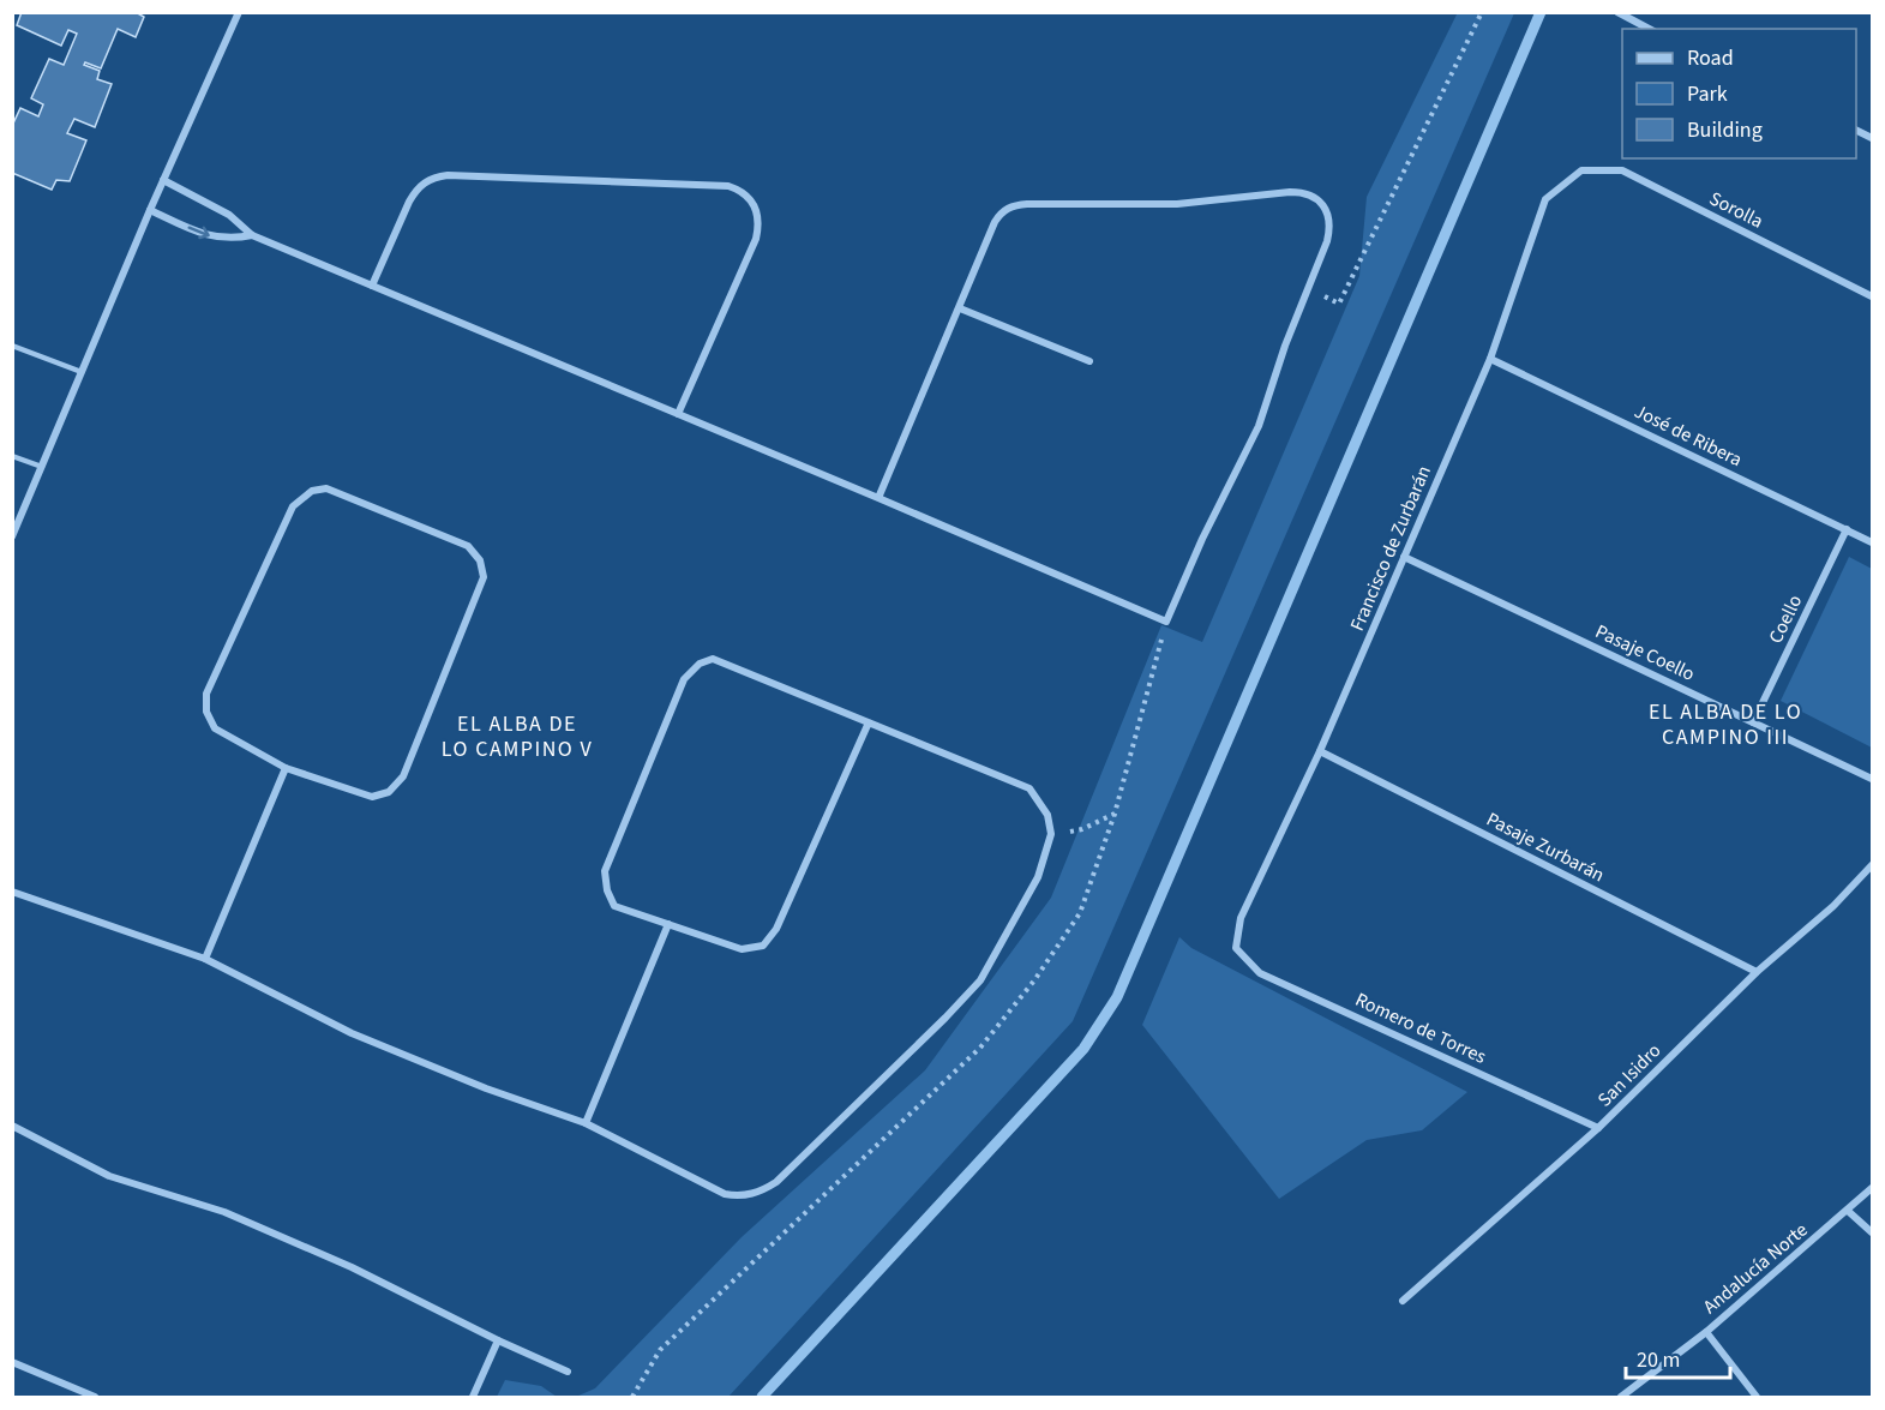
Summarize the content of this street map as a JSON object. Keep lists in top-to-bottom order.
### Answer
{
  "streets": {
    "street": [
      "Sorolla",
      "José de Ribera",
      "Francisco de Zurbarán",
      "Coello",
      "Pasaje Coello",
      "Pasaje Zurbarán",
      "Romero de Torres",
      "San Isidro",
      "Andalucía Norte"
    ]
  },
  "crossings": [
    ["Sorolla", "Francisco de Zurbarán"],
    ["José de Ribera", "Francisco de Zurbarán"],
    ["José de Ribera", "Coello"],
    ["Francisco de Zurbarán", "Pasaje Coello"],
    ["Francisco de Zurbarán", "Pasaje Zurbarán"],
    ["Francisco de Zurbarán", "Romero de Torres"],
    ["Coello", "Pasaje Coello"],
    ["Pasaje Zurbarán", "San Isidro"],
    ["Romero de Torres", "San Isidro"]
  ],
  "districts": ["EL ALBA DE LO CAMPINO III", "EL ALBA DE LO CAMPINO V"],
  "legend": ["Road", "Park", "Building"],
  "scale_bar": "20 m"
}
